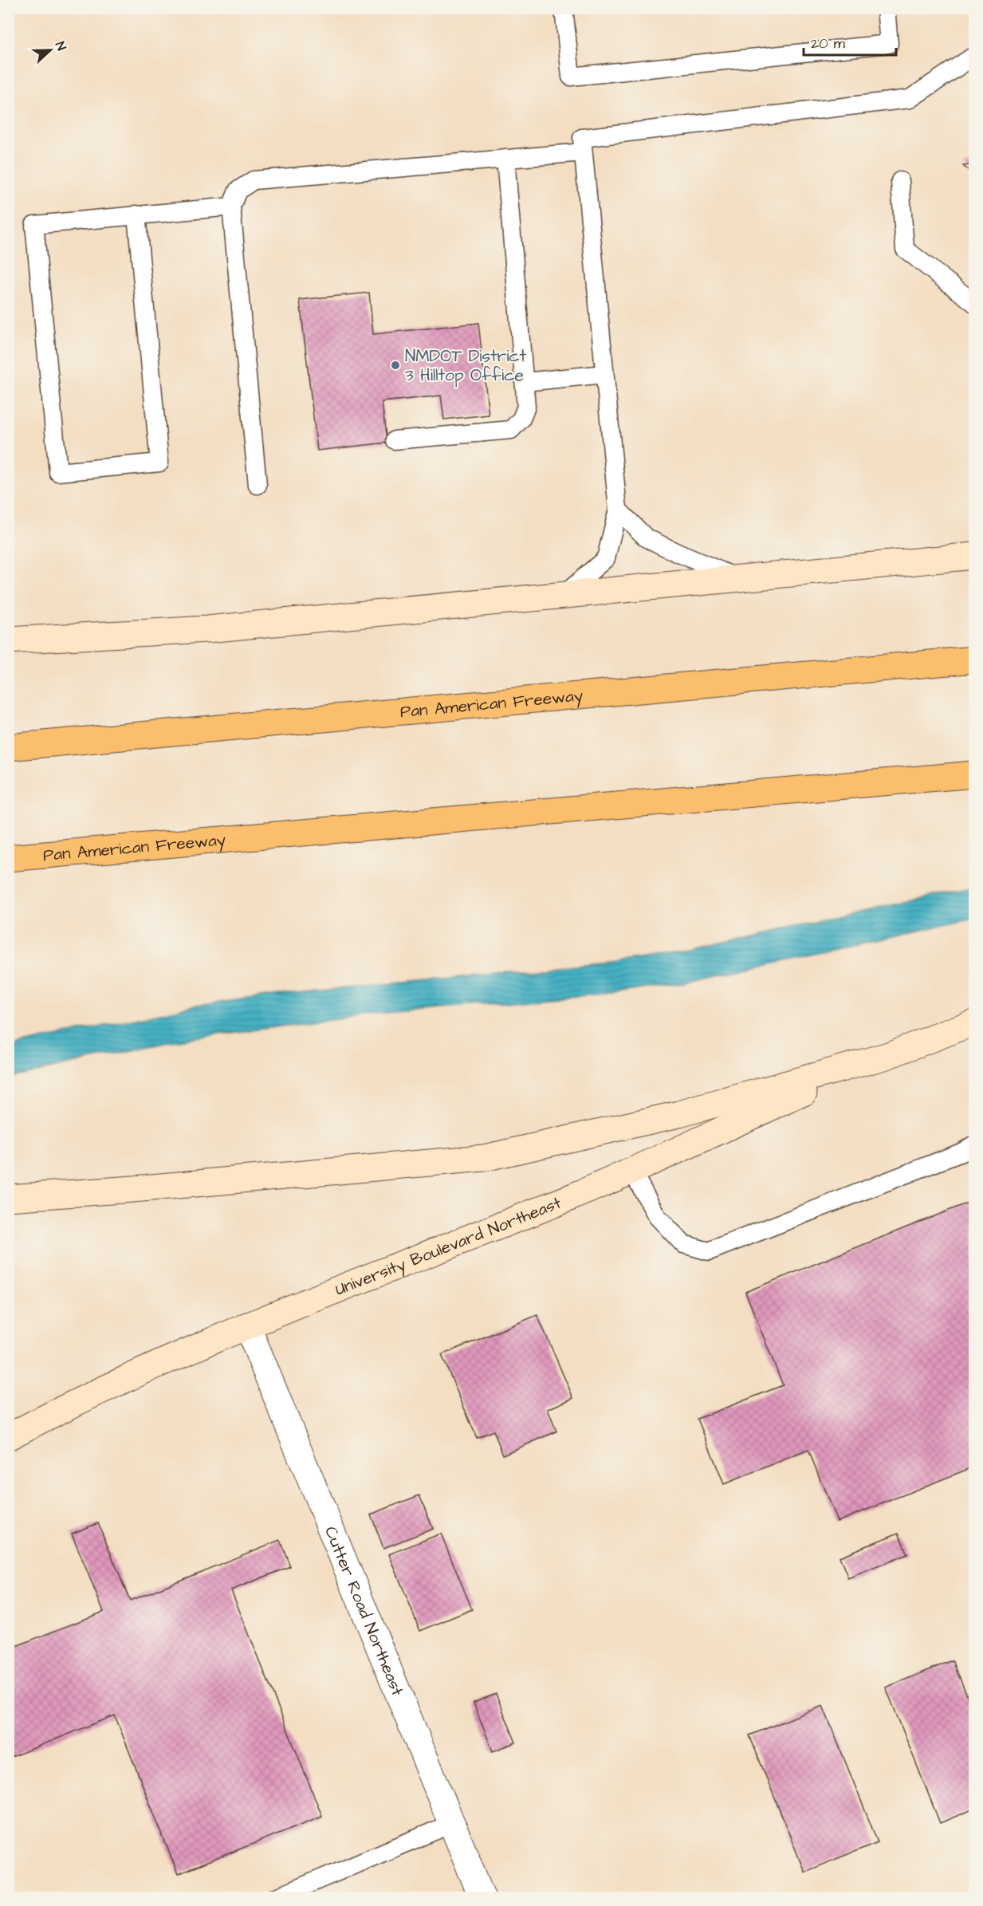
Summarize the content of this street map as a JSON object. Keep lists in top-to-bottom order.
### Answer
{
  "streets": {
    "highway": ["Pan American Freeway"],
    "main road": ["University Boulevard Northeast"],
    "street": ["Cutter Road Northeast"]
  },
  "crossings": [
    ["University Boulevard Northeast", "Cutter Road Northeast"]
  ],
  "places": ["NMDOT District 3 Hilltop Office"],
  "scale_bar": "20 m",
  "north": "right"
}
